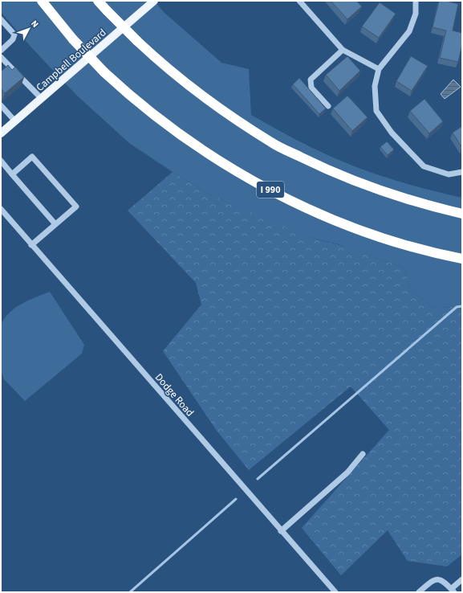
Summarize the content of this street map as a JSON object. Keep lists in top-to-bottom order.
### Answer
{
  "streets": {
    "highway": ["I 990"],
    "main road": ["Campbell Boulevard"],
    "street": ["Dodge Road"]
  },
  "north": "top right"
}
